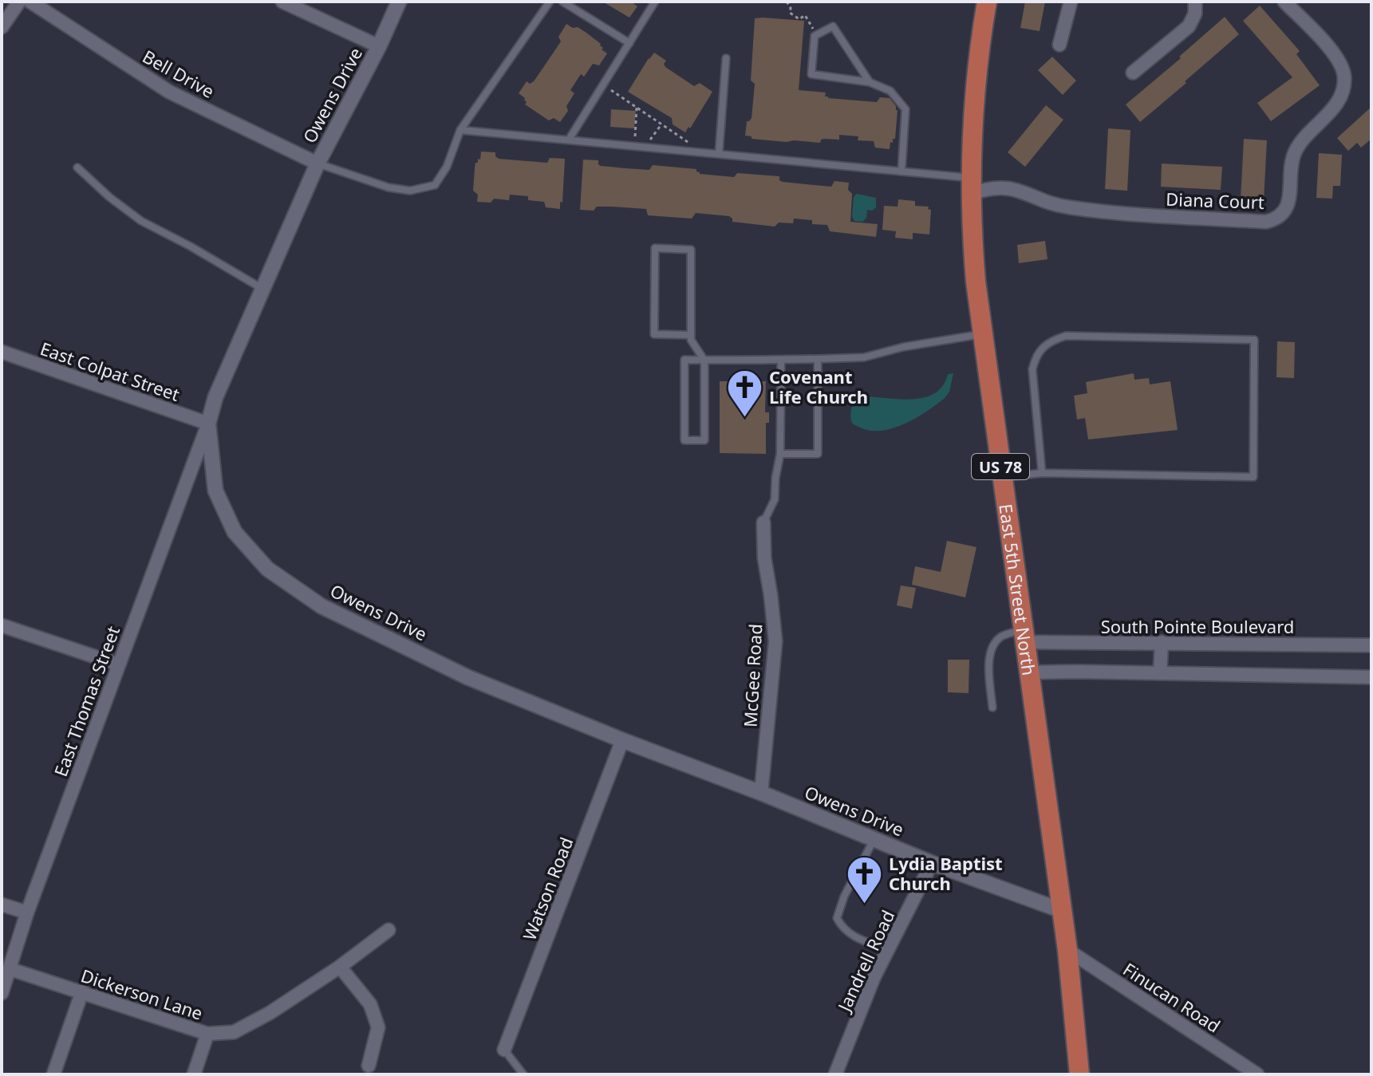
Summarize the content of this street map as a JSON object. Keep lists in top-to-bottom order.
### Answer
{
  "streets": {
    "main road": ["US 78", "East 5th Street North"],
    "street": [
      "Bell Drive",
      "Owens Drive",
      "Diana Court",
      "East Colpat Street",
      "South Pointe Boulevard",
      "McGee Road",
      "East Thomas Street",
      "Watson Road",
      "Jandrell Road",
      "Dickerson Lane",
      "Finucan Road"
    ]
  },
  "crossings": [
    ["Bell Drive", "Owens Drive"],
    ["Owens Drive", "East Colpat Street"],
    ["Owens Drive", "East 5th Street North"],
    ["Owens Drive", "McGee Road"],
    ["Owens Drive", "East Thomas Street"],
    ["Owens Drive", "Watson Road"],
    ["Owens Drive", "Jandrell Road"],
    ["Diana Court", "East 5th Street North"],
    ["East Colpat Street", "East Thomas Street"],
    ["East 5th Street North", "South Pointe Boulevard"],
    ["East 5th Street North", "Finucan Road"],
    ["East Thomas Street", "Dickerson Lane"]
  ],
  "places": {
    "church": ["Covenant Life Church", "Lydia Baptist Church"]
  }
}
